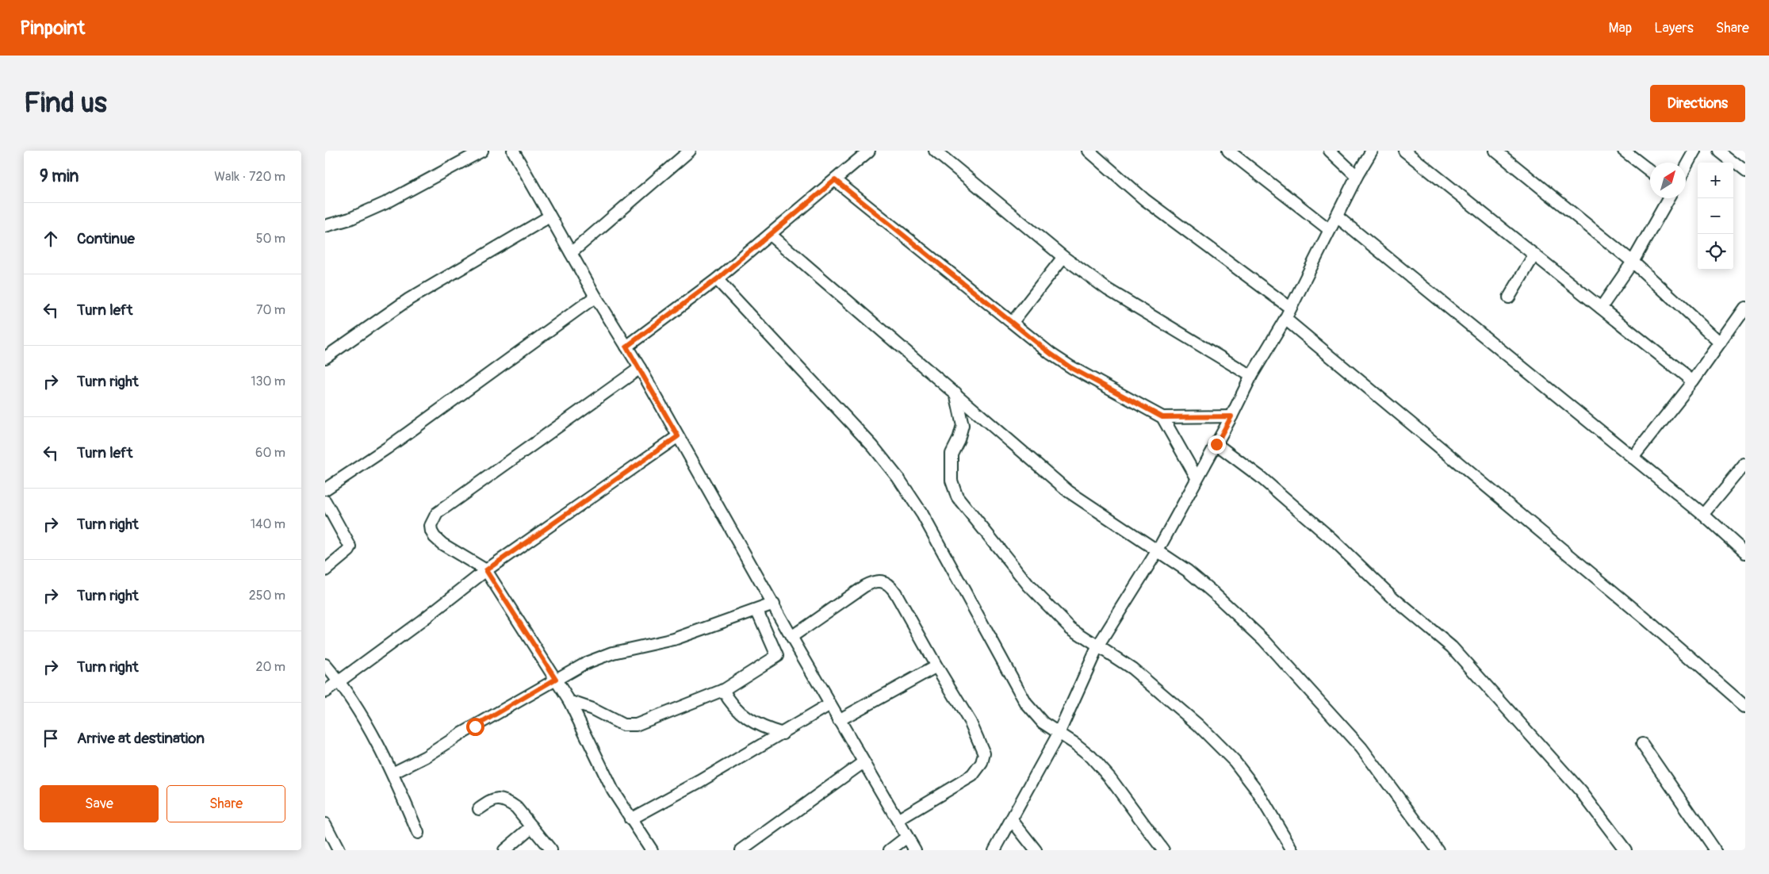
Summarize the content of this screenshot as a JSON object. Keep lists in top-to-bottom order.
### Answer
{
  "north": "top right",
  "page": {
    "header": "Pinpoint",
    "nav": ["Map", "Layers", "Share"],
    "buttons": [
      "Directions",
      ["Save", "Share"]
    ],
    "title": "Find us",
    "heading": ["9 min", "Walk · 720 m"],
    "map_buttons": ["+", "−"],
    "list": [
      ["Continue", "50 m"],
      ["Turn left", "70 m"],
      ["Turn right", "130 m"],
      ["Turn left", "60 m"],
      ["Turn right", "140 m"],
      ["Turn right", "250 m"],
      ["Turn right", "20 m"],
      "Arrive at destination"
    ]
  }
}
